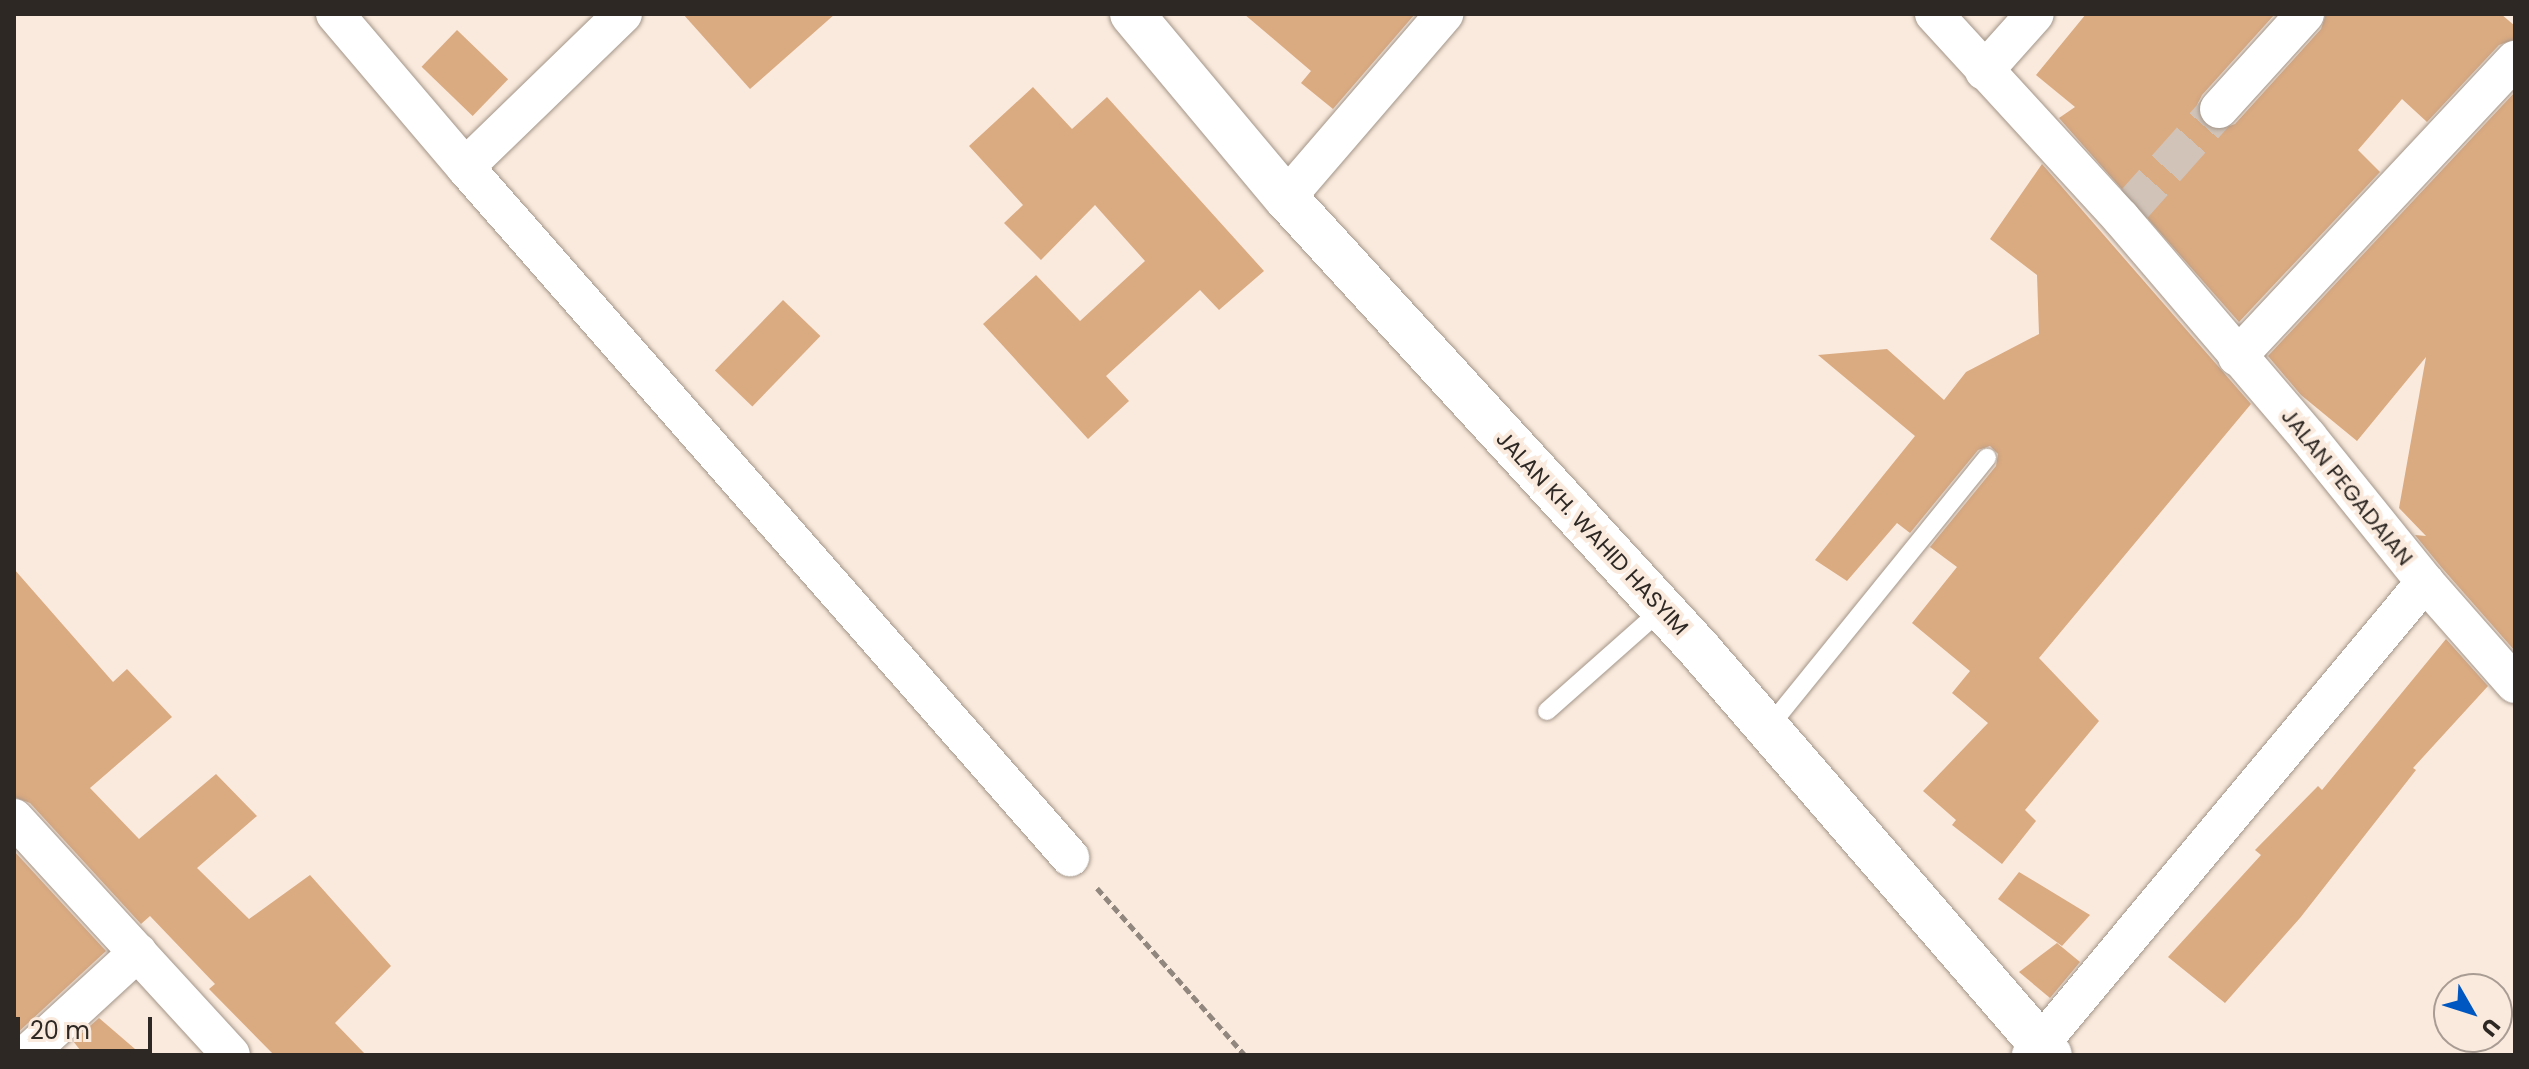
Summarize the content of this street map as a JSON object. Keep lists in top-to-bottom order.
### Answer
{
  "streets": {
    "main road": ["JALAN KH. WAHID HASYIM"],
    "street": ["JALAN PEGADAIAN"]
  },
  "crossings": [
    ["JALAN PEGADAIAN", "JALAN KH. WAHID HASYIM"]
  ],
  "scale_bar": "20 m",
  "north": "bottom right"
}
